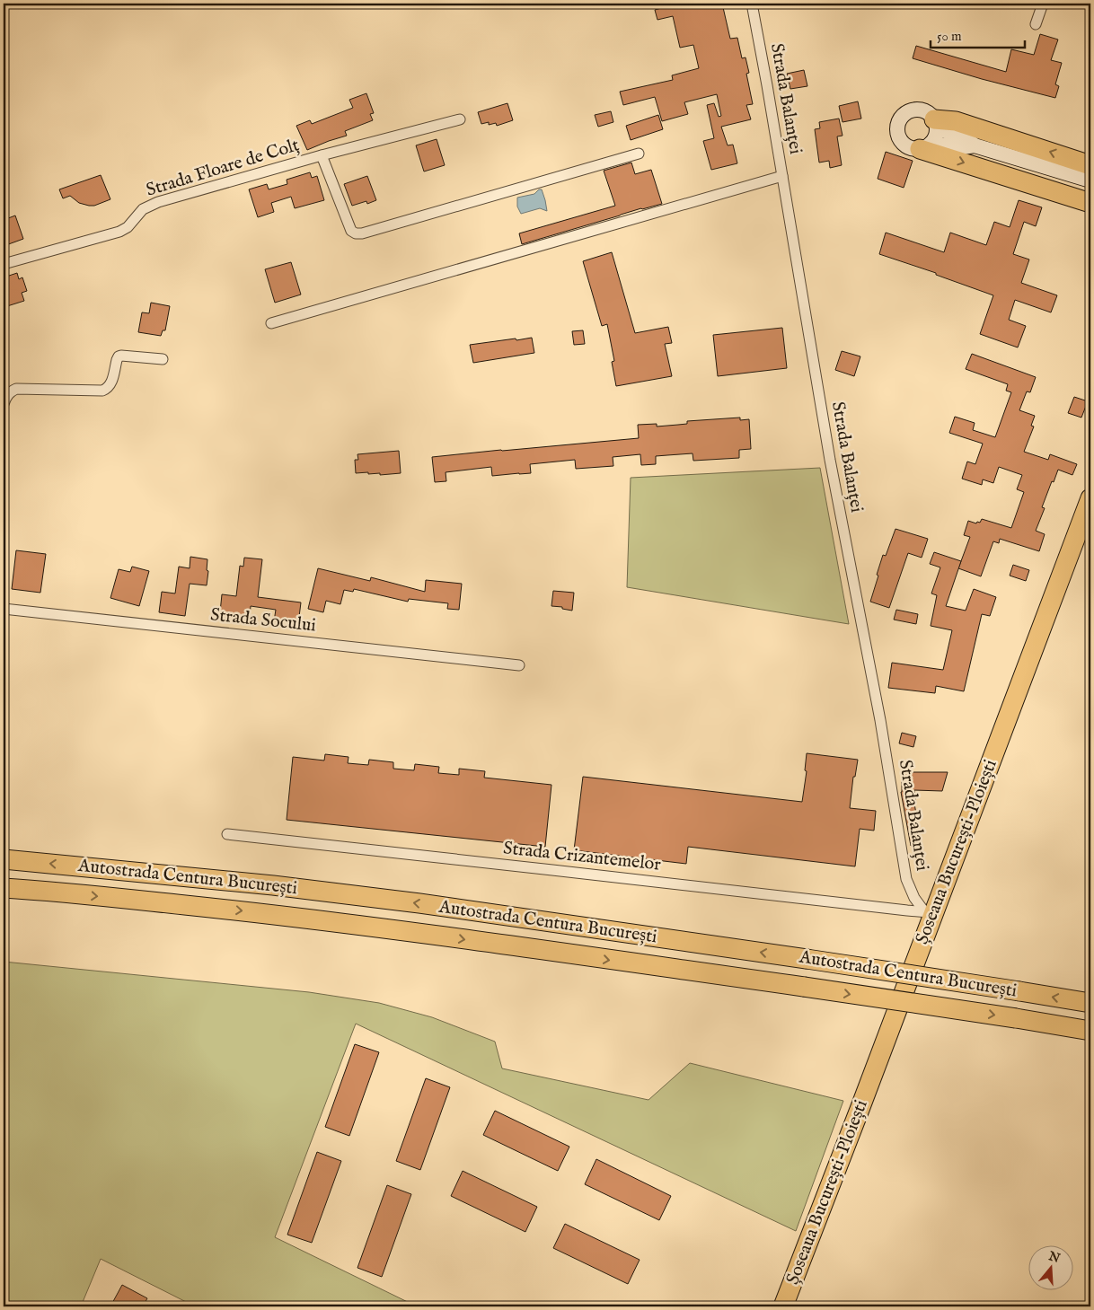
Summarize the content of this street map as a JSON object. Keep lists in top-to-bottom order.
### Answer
{
  "streets": {
    "highway": ["Șoseaua București-Ploiești", "Autostrada Centura București"],
    "street": [
      "Strada Balanței",
      "Strada Floare de Colț",
      "Strada Socului",
      "Strada Crizantemelor"
    ]
  },
  "crossings": [
    ["Strada Balanței", "Șoseaua București-Ploiești"],
    ["Strada Balanței", "Strada Crizantemelor"],
    ["Șoseaua București-Ploiești", "Strada Crizantemelor"]
  ],
  "scale_bar": "50 m",
  "north": "top"
}
